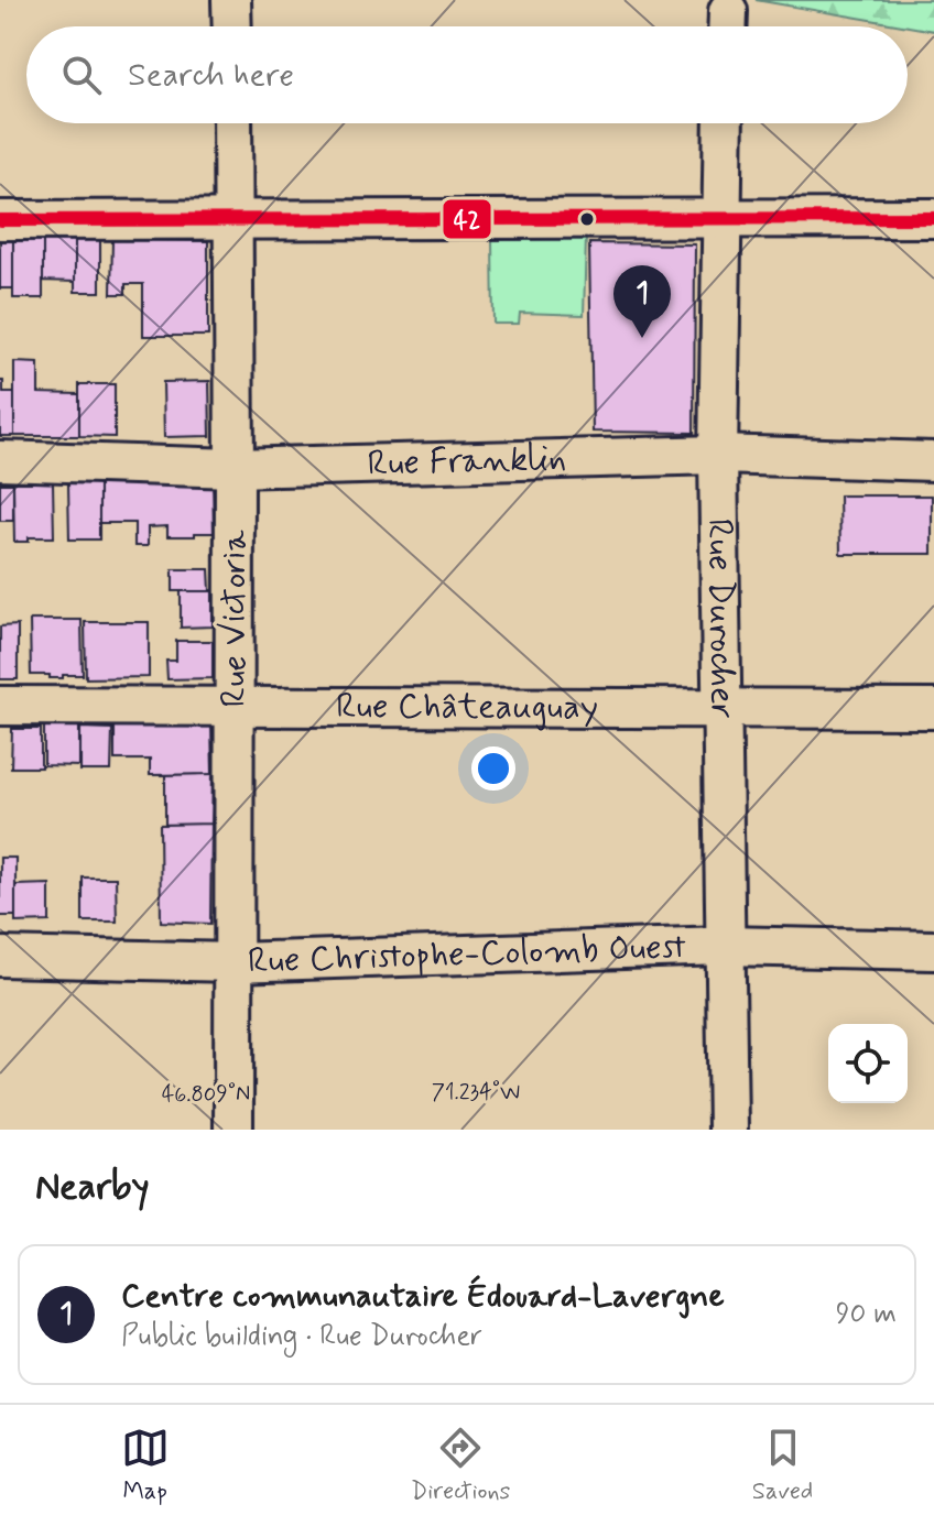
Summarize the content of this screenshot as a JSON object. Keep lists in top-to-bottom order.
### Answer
{
  "streets": {
    "street": [
      "Rue Franklin",
      "Rue Victoria",
      "Rue Durocher",
      "Rue Châteauguay",
      "Rue Christophe-Colomb Ouest"
    ]
  },
  "crossings": [
    ["Rue Franklin", "Rue Victoria"],
    ["Rue Franklin", "Rue Durocher"],
    ["Rue Victoria", "Rue Châteauguay"],
    ["Rue Victoria", "Rue Christophe-Colomb Ouest"],
    ["Rue Durocher", "Rue Châteauguay"],
    ["Rue Durocher", "Rue Christophe-Colomb Ouest"]
  ],
  "lines": ["transit line 42"],
  "page": {
    "search": "Search here",
    "pins": "1",
    "heading": "Nearby",
    "list": [
      {
        "mark": "1",
        "name": "Centre communautaire Édouard-Lavergne",
        "note": "Public building · Rue Durocher",
        "value": "90 m"
      }
    ],
    "nav": ["Map", "Directions", "Saved"]
  },
  "coordinates": ["71.234°W", "46.809°N"]
}
